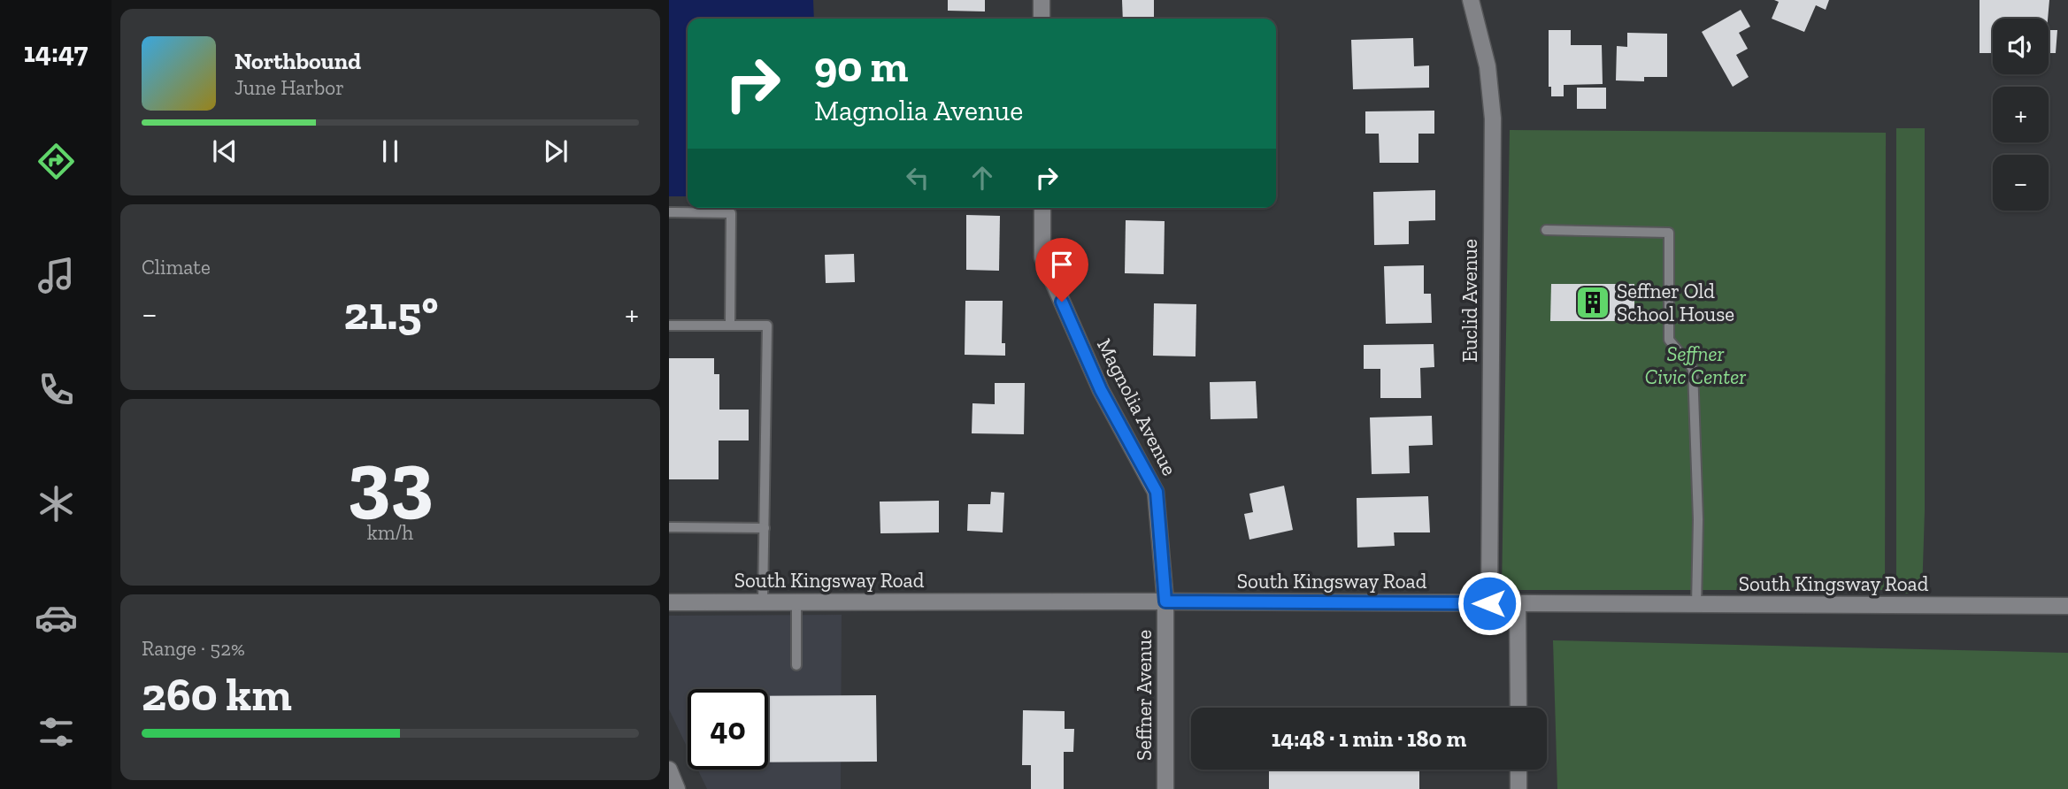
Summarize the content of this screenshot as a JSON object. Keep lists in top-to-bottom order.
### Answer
{
  "streets": {
    "street": [
      "Euclid Avenue",
      "Magnolia Avenue",
      "South Kingsway Road",
      "Seffner Avenue"
    ]
  },
  "crossings": [
    ["Euclid Avenue", "South Kingsway Road"],
    ["Magnolia Avenue", "South Kingsway Road"],
    ["Magnolia Avenue", "Seffner Avenue"],
    ["South Kingsway Road", "Seffner Avenue"]
  ],
  "parks": ["Seffner Civic Center"],
  "places": {
    "building": ["Seffner Old School House"]
  },
  "page": {
    "tabs": "14:47",
    "map_buttons": ["+", "−"],
    "turn": ["90 m", "Magnolia Avenue"],
    "song": ["Northbound", "June Harbor"],
    "tile": [
      "Climate",
      ["33", "km/h"],
      ["Range · 52%", "260 km"]
    ],
    "heat": ["−", "21.5°", "+"],
    "limit": "40",
    "trip": "14:48 · 1 min · 180 m"
  }
}
